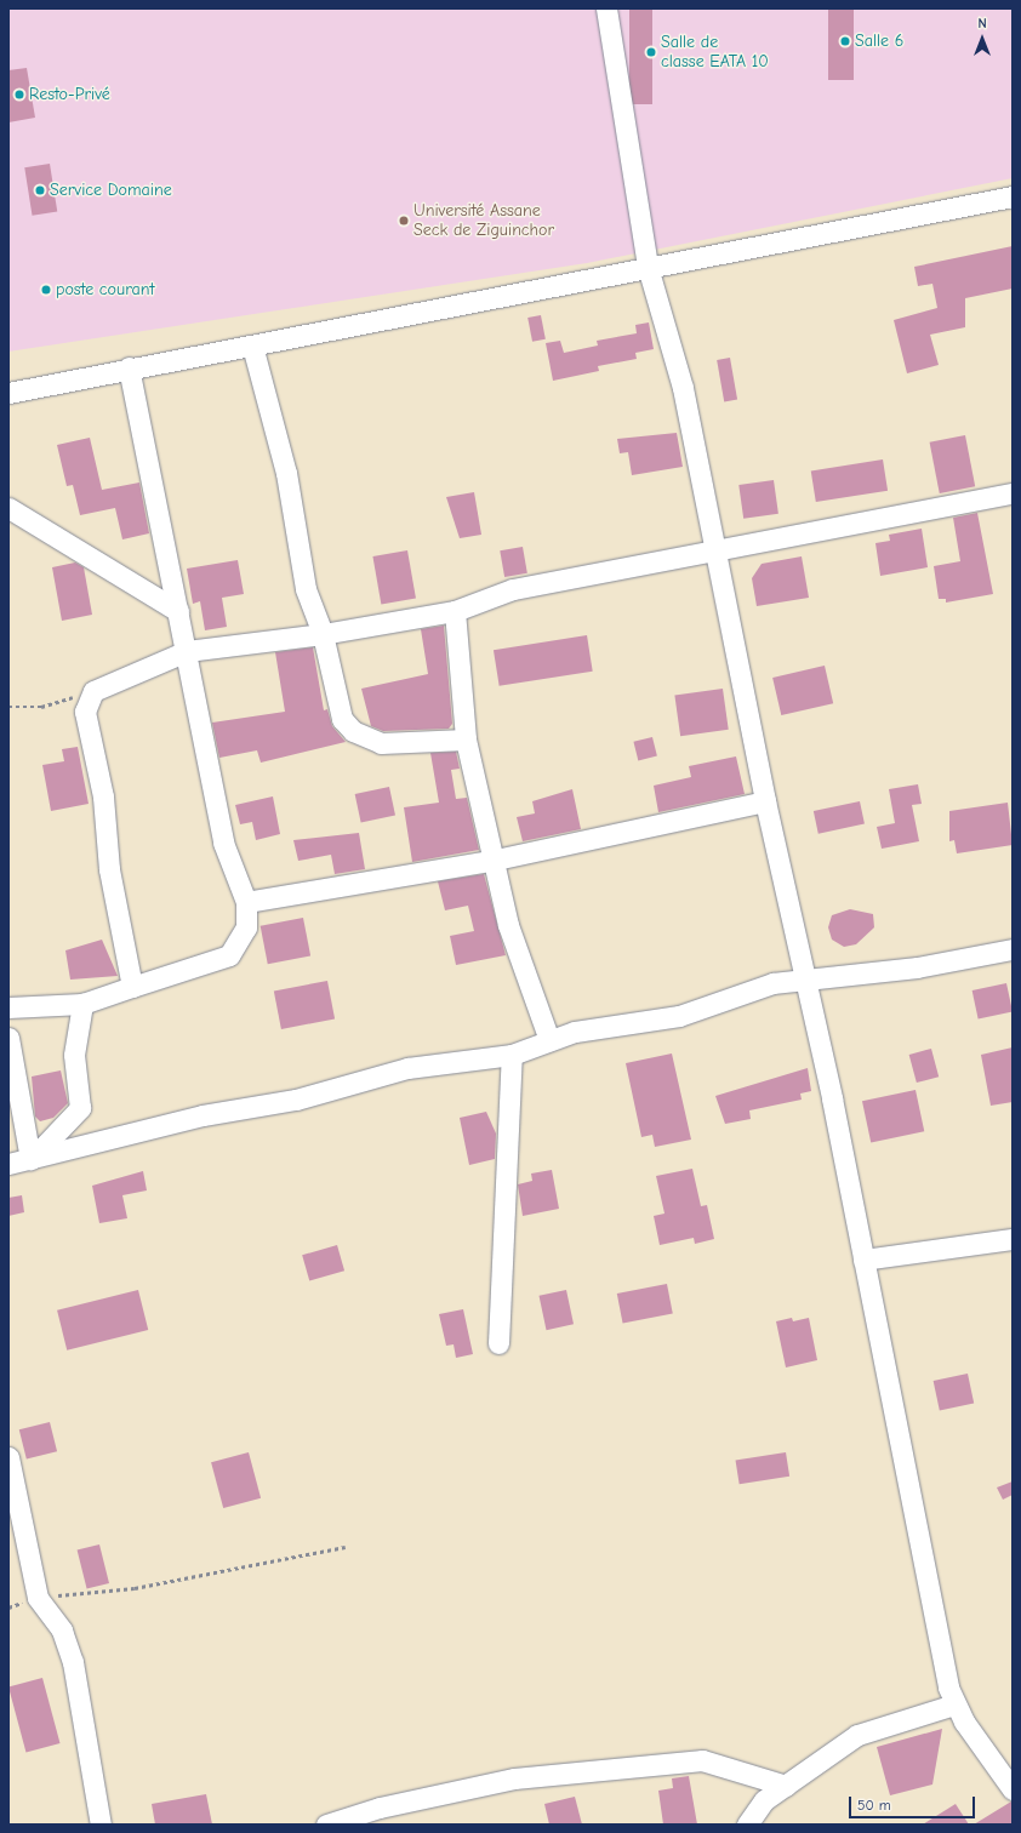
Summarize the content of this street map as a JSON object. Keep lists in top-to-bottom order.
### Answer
{
  "places": [
    "Salle 6",
    "Salle de classe EATA 10",
    "Resto-Privé",
    "Service Domaine",
    "Université Assane Seck de Ziguinchor",
    "poste courant"
  ],
  "scale_bar": "50 m",
  "north": "top"
}
